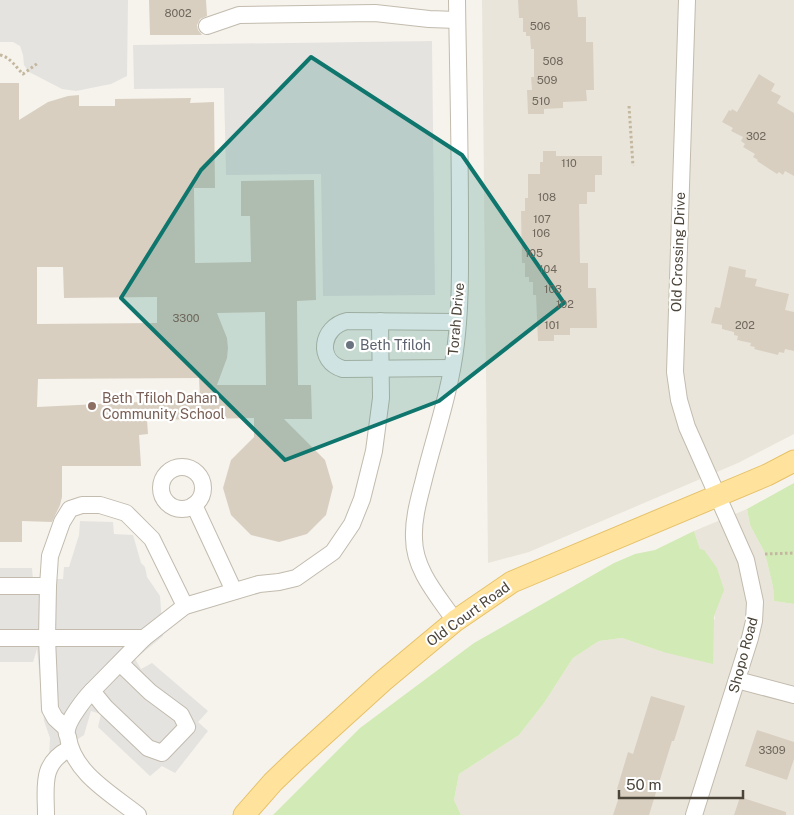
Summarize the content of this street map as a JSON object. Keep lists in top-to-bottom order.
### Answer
{
  "streets": {
    "main road": ["Old Court Road"],
    "street": ["Old Crossing Drive", "Torah Drive", "Shopo Road"]
  },
  "crossings": [
    ["Old Crossing Drive", "Old Court Road"],
    ["Old Crossing Drive", "Shopo Road"],
    ["Torah Drive", "Old Court Road"],
    ["Old Court Road", "Shopo Road"]
  ],
  "places": ["Beth Tfiloh", "Beth Tfiloh Dahan Community School"],
  "house_numbers": [
    "8002",
    "506",
    "508",
    "509",
    "510",
    "302",
    "110",
    "108",
    "107",
    "106",
    "105",
    "104",
    "103",
    "102",
    "3300",
    "101",
    "202",
    "3309"
  ],
  "scale_bar": "50 m"
}
